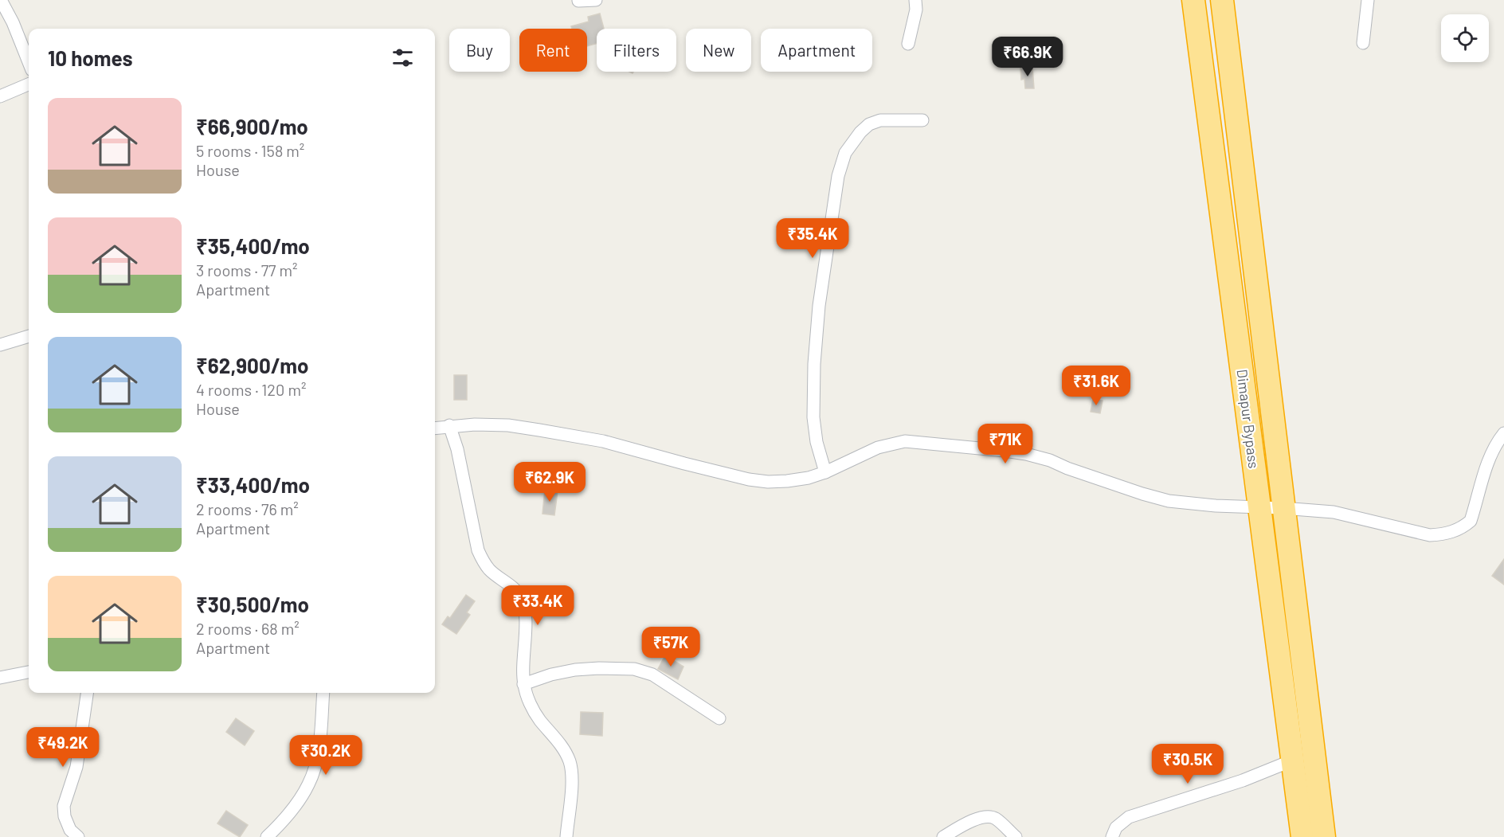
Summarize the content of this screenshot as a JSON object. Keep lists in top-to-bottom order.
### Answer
{
  "streets": {
    "highway": ["Dimapur Bypass"]
  },
  "page": {
    "chip": [
      "Buy",
      "Rent",
      "Filters",
      "New",
      "Apartment"
    ],
    "heading": "10 homes",
    "price": [
      "₹66.9K",
      "₹35.4K",
      "₹31.6K",
      "₹71K",
      "₹62.9K",
      "₹33.4K",
      "₹57K",
      "₹49.2K",
      "₹30.2K",
      "₹30.5K"
    ],
    "list": [
      {
        "name": "₹66,900/mo",
        "note": "5 rooms · 158 m² · House"
      },
      {
        "name": "₹35,400/mo",
        "note": "3 rooms · 77 m² · Apartment"
      },
      {
        "name": "₹62,900/mo",
        "note": "4 rooms · 120 m² · House"
      },
      {
        "name": "₹33,400/mo",
        "note": "2 rooms · 76 m² · Apartment"
      },
      {
        "name": "₹30,500/mo",
        "note": "2 rooms · 68 m² · Apartment"
      }
    ]
  }
}
